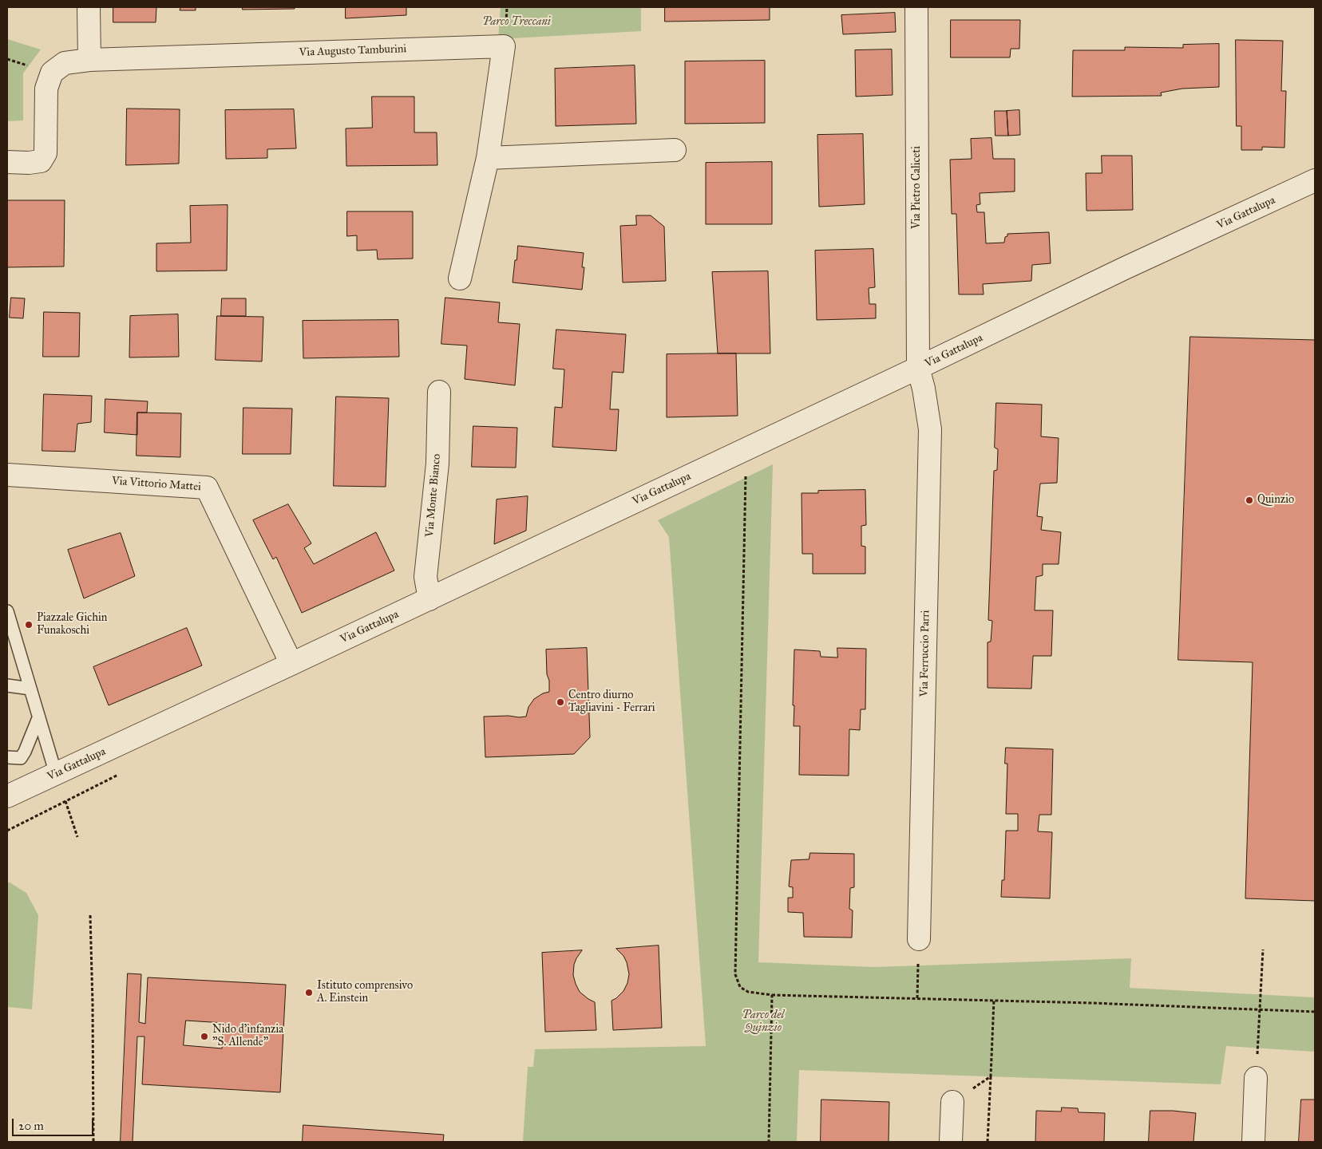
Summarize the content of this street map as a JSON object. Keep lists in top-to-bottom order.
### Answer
{
  "streets": {
    "street": [
      "Via Augusto Tamburini",
      "Via Pietro Caliceti",
      "Via Gattalupa",
      "Via Vittorio Mattei",
      "Via Monte Bianco",
      "Via Ferruccio Parri"
    ]
  },
  "crossings": [
    ["Via Pietro Caliceti", "Via Gattalupa"],
    ["Via Pietro Caliceti", "Via Ferruccio Parri"],
    ["Via Gattalupa", "Via Vittorio Mattei"],
    ["Via Gattalupa", "Via Monte Bianco"],
    ["Via Gattalupa", "Via Ferruccio Parri"]
  ],
  "parks": ["Parco Treccani", "Parco del Quinzio"],
  "places": [
    "Quinzio",
    "Piazzale Gichin Funakoschi",
    "Centro diurno Tagliavini - Ferrari",
    "Istituto comprensivo A. Einstein",
    "Nido d'infanzia \"S. Allende\""
  ],
  "scale_bar": "20 m"
}
